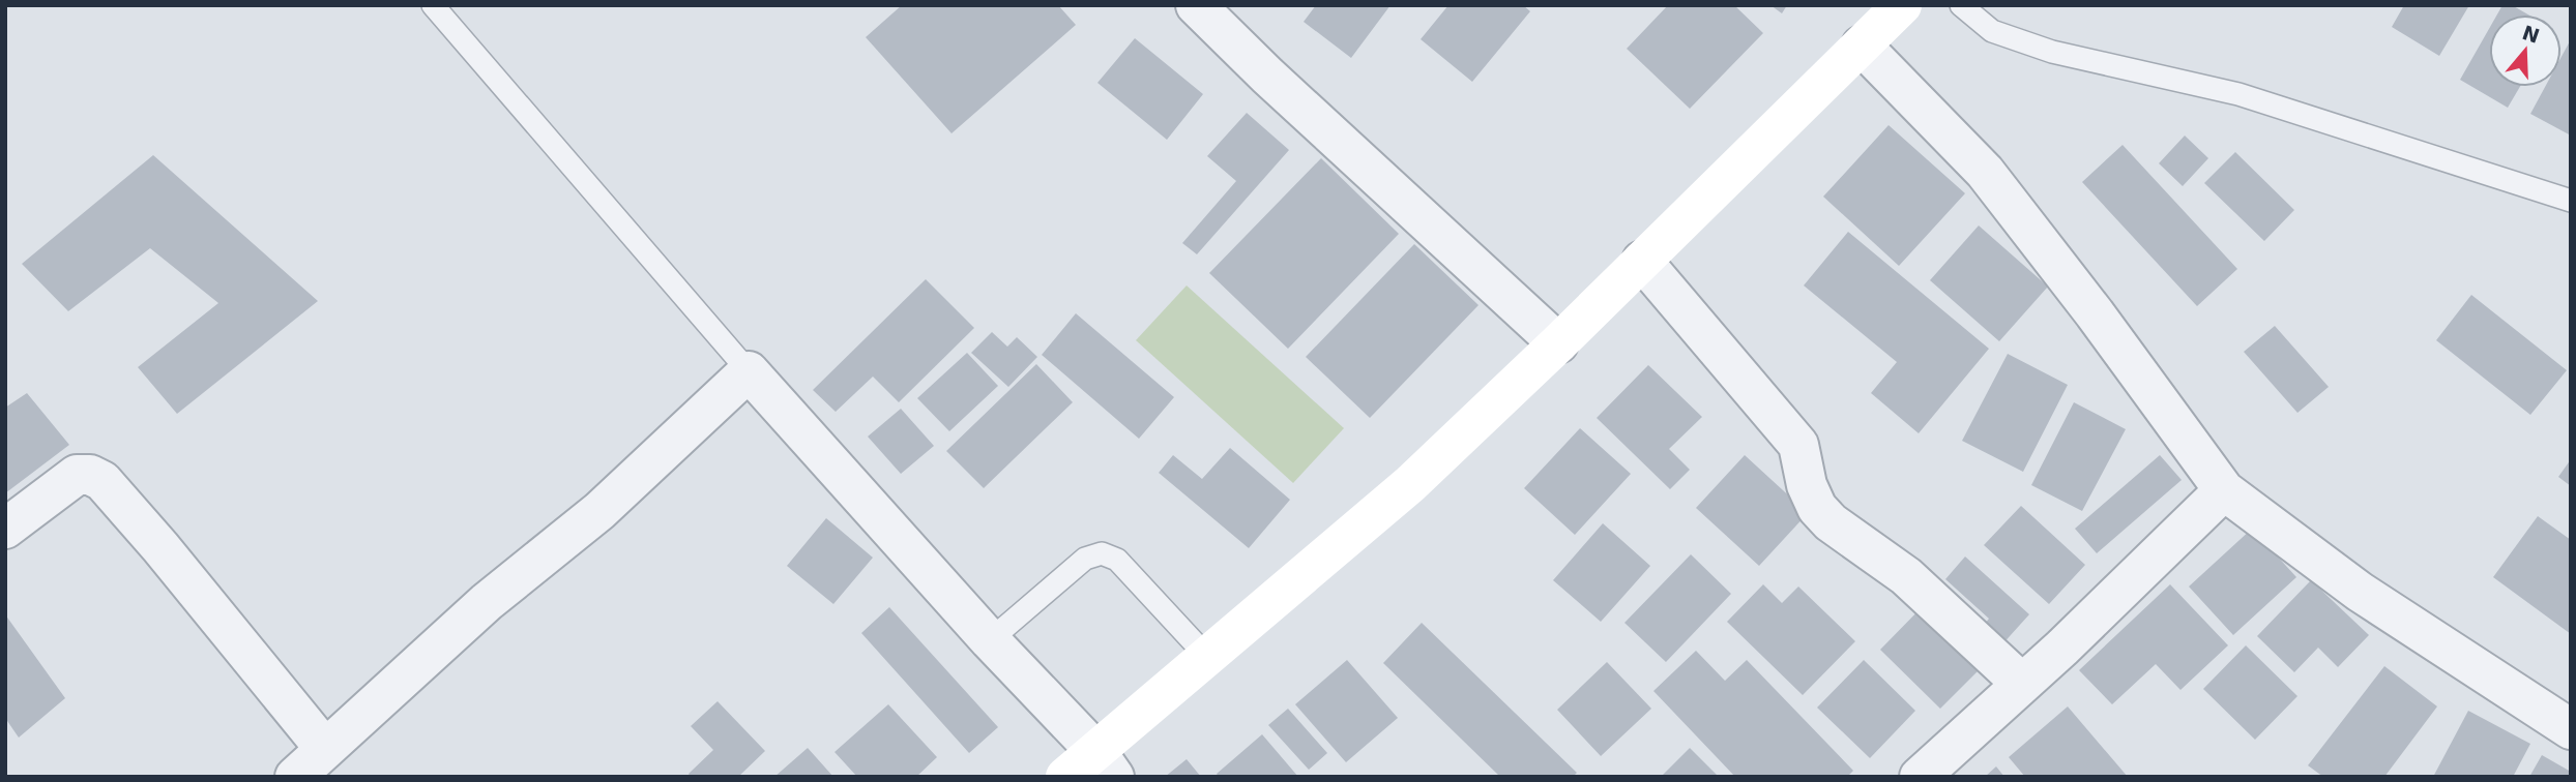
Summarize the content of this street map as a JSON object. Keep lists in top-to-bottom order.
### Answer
{
  "north": "top"
}
